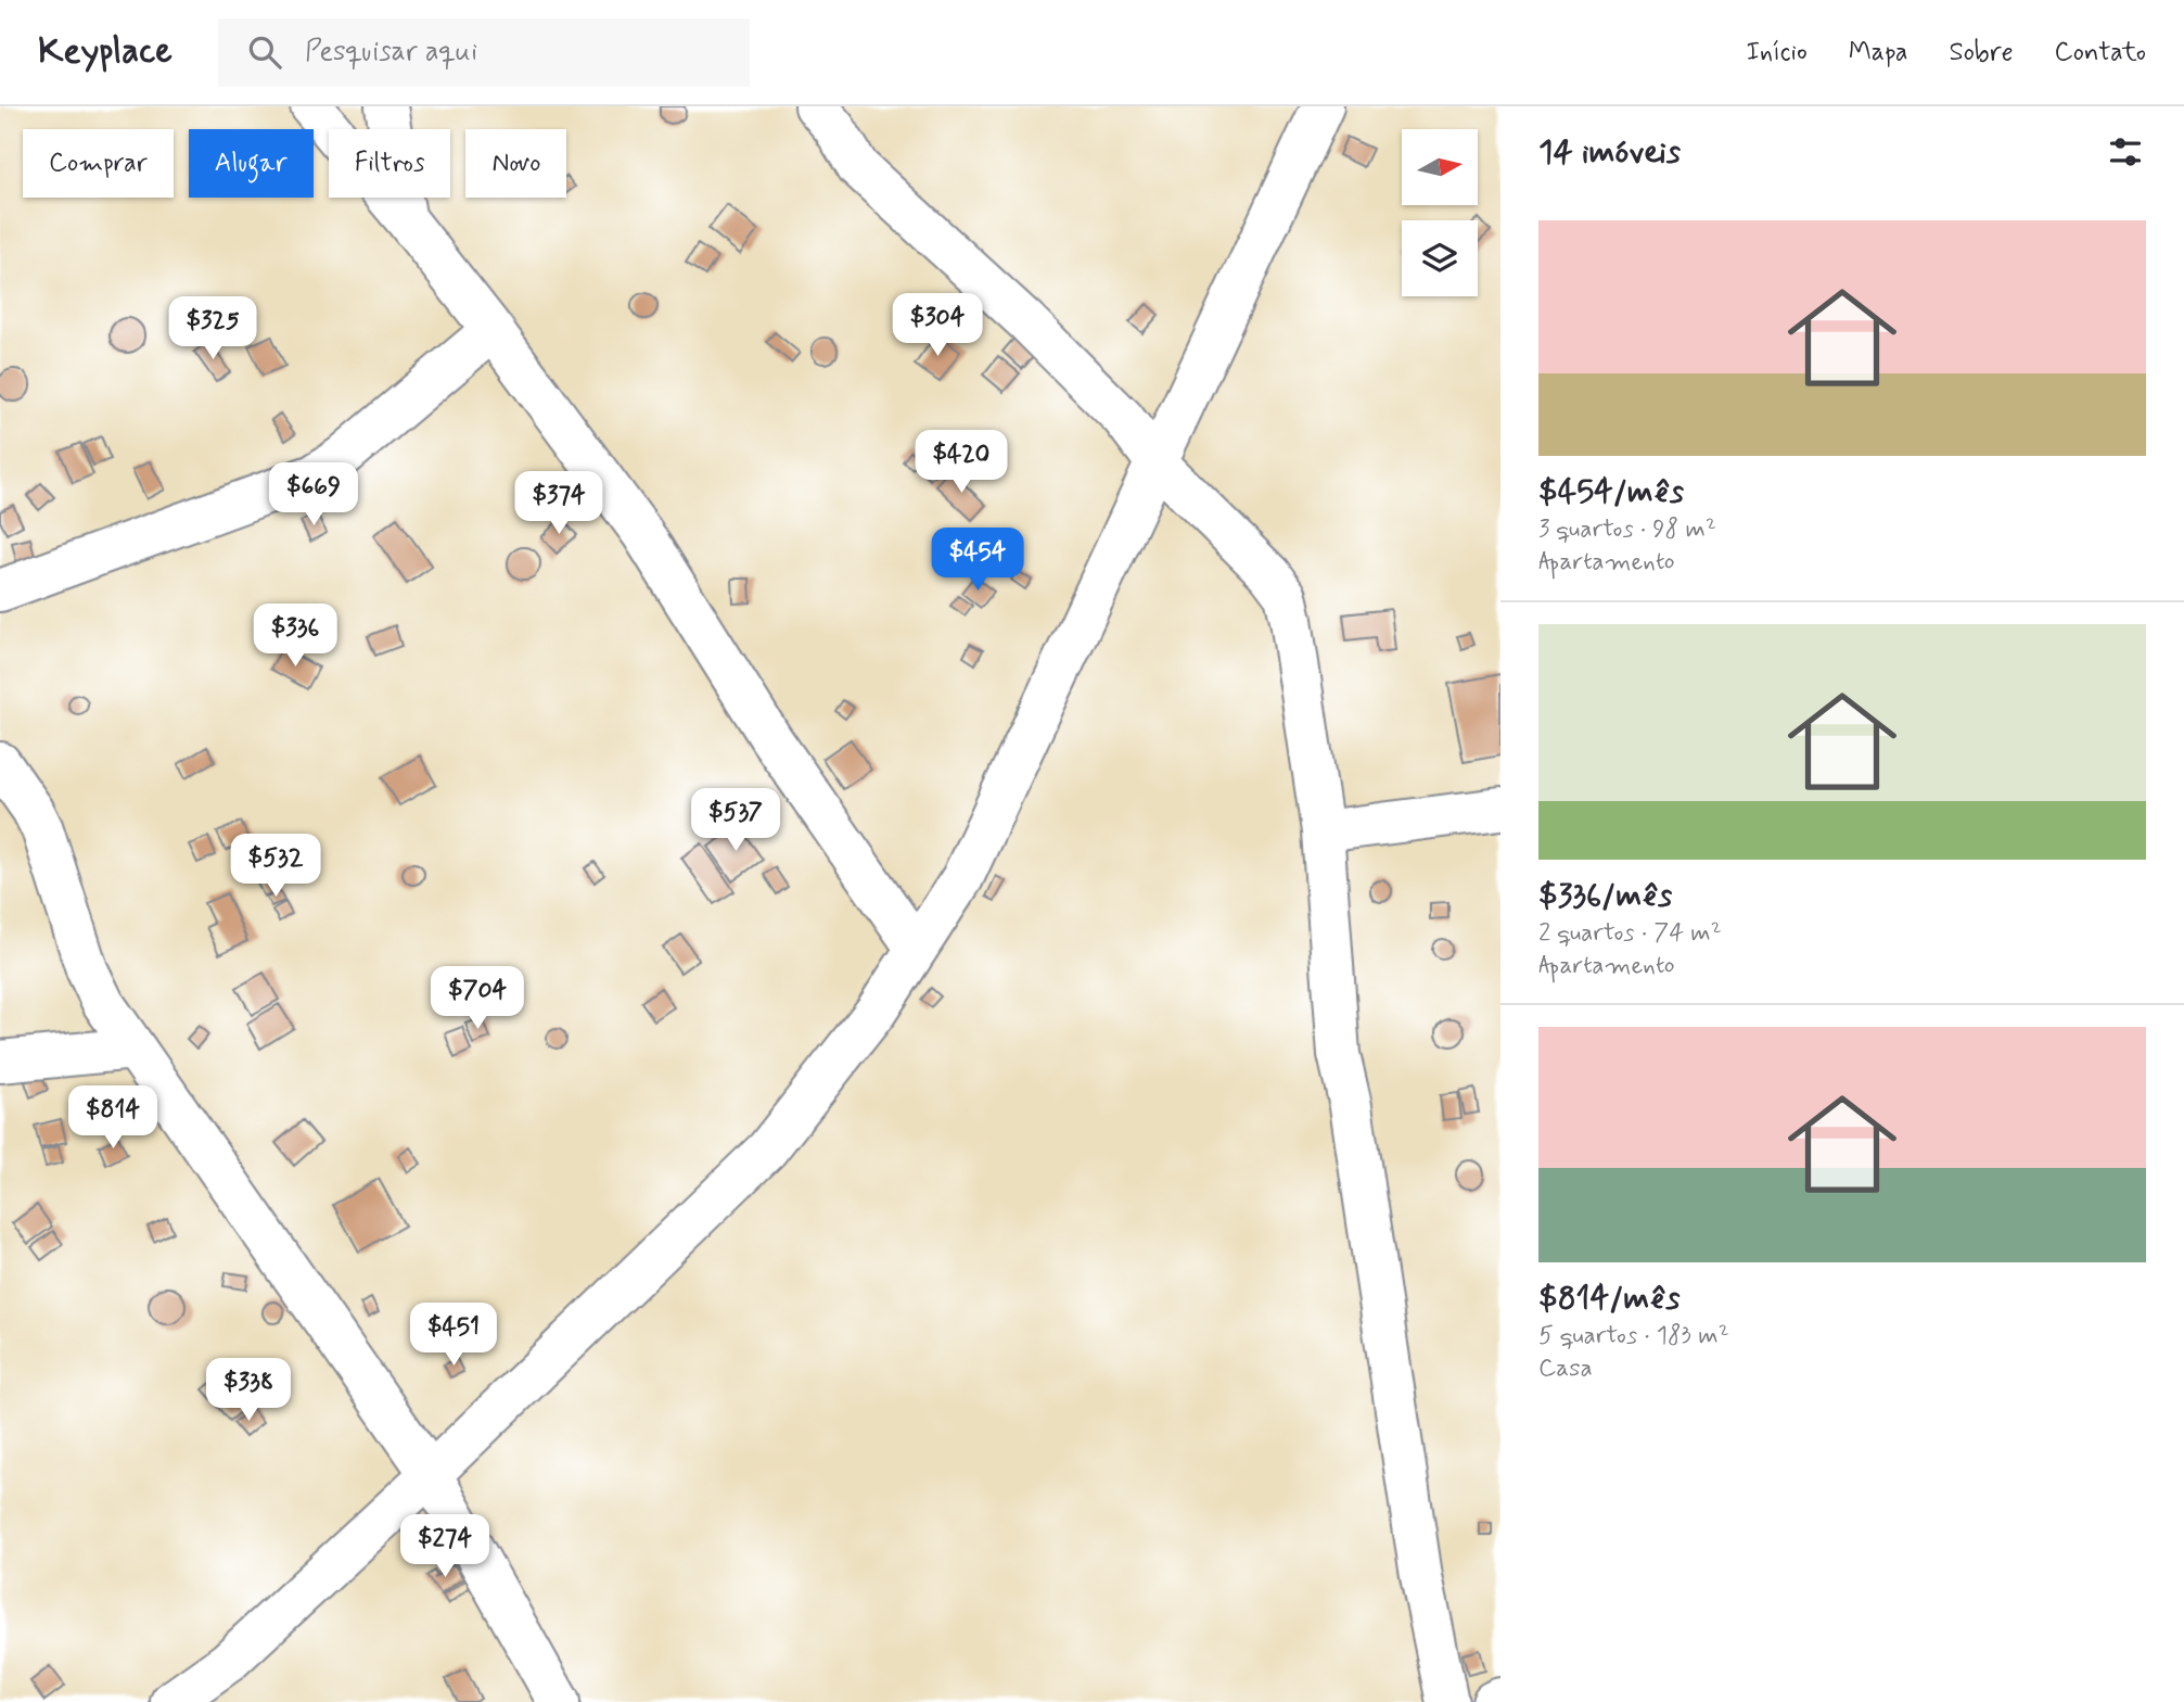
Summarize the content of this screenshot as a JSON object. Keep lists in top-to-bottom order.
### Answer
{
  "north": "right",
  "page": {
    "header": "Keyplace",
    "search": "Pesquisar aqui",
    "nav": [
      "Início",
      "Mapa",
      "Sobre",
      "Contato"
    ],
    "heading": "14 imóveis",
    "chip": [
      "Comprar",
      "Alugar",
      "Filtros",
      "Novo"
    ],
    "list": [
      {
        "name": "$454/mês",
        "note": "3 quartos · 98 m² · Apartamento"
      },
      {
        "name": "$336/mês",
        "note": "2 quartos · 74 m² · Apartamento"
      },
      {
        "name": "$814/mês",
        "note": "5 quartos · 183 m² · Casa"
      }
    ],
    "price": [
      "$304",
      "$325",
      "$420",
      "$669",
      "$374",
      "$454",
      "$336",
      "$537",
      "$532",
      "$704",
      "$814",
      "$451",
      "$338",
      "$274"
    ]
  }
}
